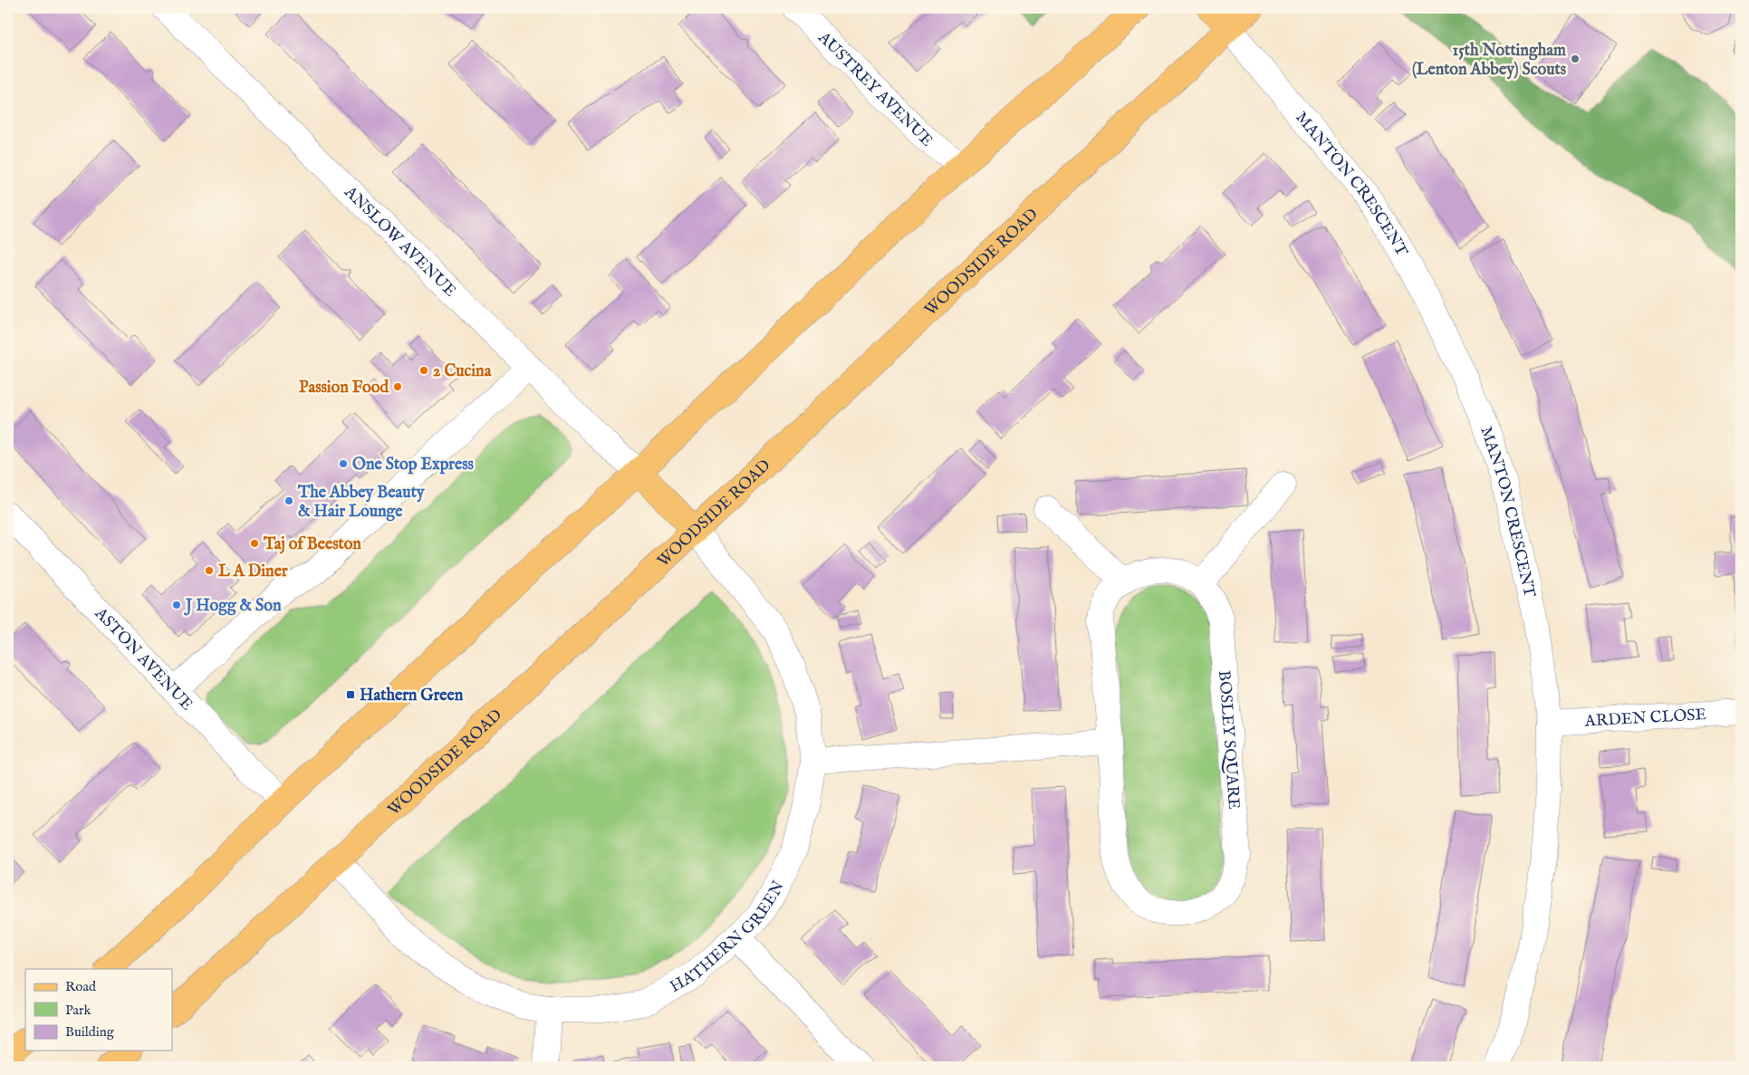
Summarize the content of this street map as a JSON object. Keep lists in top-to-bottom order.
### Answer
{
  "streets": {
    "main road": ["WOODSIDE ROAD"],
    "street": [
      "AUSTREY AVENUE",
      "MANTON CRESCENT",
      "ANSLOW AVENUE",
      "ASTON AVENUE",
      "ARDEN CLOSE",
      "BOSLEY SQUARE",
      "HATHERN GREEN"
    ]
  },
  "crossings": [
    ["MANTON CRESCENT", "WOODSIDE ROAD"],
    ["MANTON CRESCENT", "ARDEN CLOSE"],
    ["WOODSIDE ROAD", "HATHERN GREEN"]
  ],
  "places": {
    "other": [
      "15th Nottingham (Lenton Abbey) Scouts",
      "2 Cucina",
      "Passion Food",
      "One Stop Express",
      "The Abbey Beauty & Hair Lounge",
      "Taj of Beeston",
      "L A Diner",
      "J Hogg & Son"
    ],
    "transit": ["Hathern Green"]
  },
  "legend": ["Road", "Park", "Building"]
}
